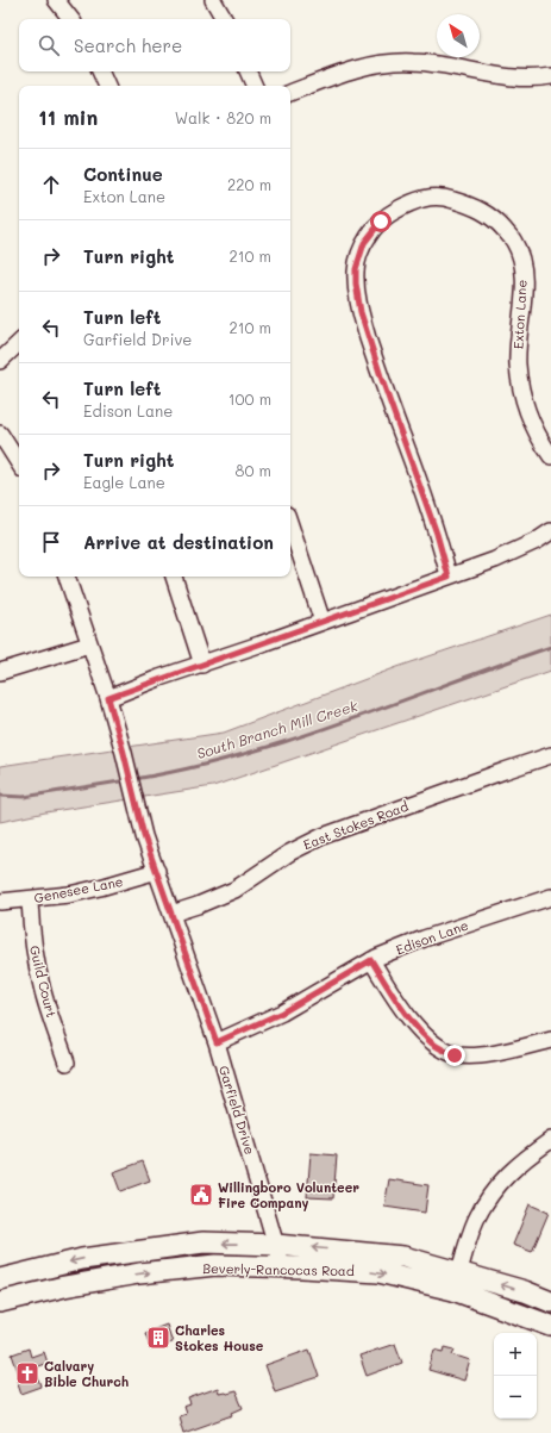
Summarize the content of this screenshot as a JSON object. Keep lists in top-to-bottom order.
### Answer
{
  "streets": {
    "main road": ["Beverly-Rancocas Road"],
    "street": [
      "Exton Lane",
      "East Stokes Road",
      "Genesee Lane",
      "Edison Lane",
      "Guild Court",
      "Garfield Drive"
    ]
  },
  "crossings": [
    ["East Stokes Road", "Garfield Drive"],
    ["Genesee Lane", "Guild Court"],
    ["Genesee Lane", "Garfield Drive"],
    ["Edison Lane", "Garfield Drive"],
    ["Garfield Drive", "Beverly-Rancocas Road"]
  ],
  "water": ["South Branch Mill Creek"],
  "places": {
    "public building": ["Willingboro Volunteer Fire Company"],
    "building": ["Charles Stokes House"],
    "church": ["Calvary Bible Church"]
  },
  "north": "top left",
  "page": {
    "search": "Search here",
    "heading": ["11 min", "Walk · 820 m"],
    "list": [
      ["Continue", "Exton Lane", "220 m"],
      ["Turn right", "210 m"],
      ["Turn left", "Garfield Drive", "210 m"],
      ["Turn left", "Edison Lane", "100 m"],
      ["Turn right", "Eagle Lane", "80 m"],
      "Arrive at destination"
    ],
    "map_buttons": ["+", "−"]
  }
}
